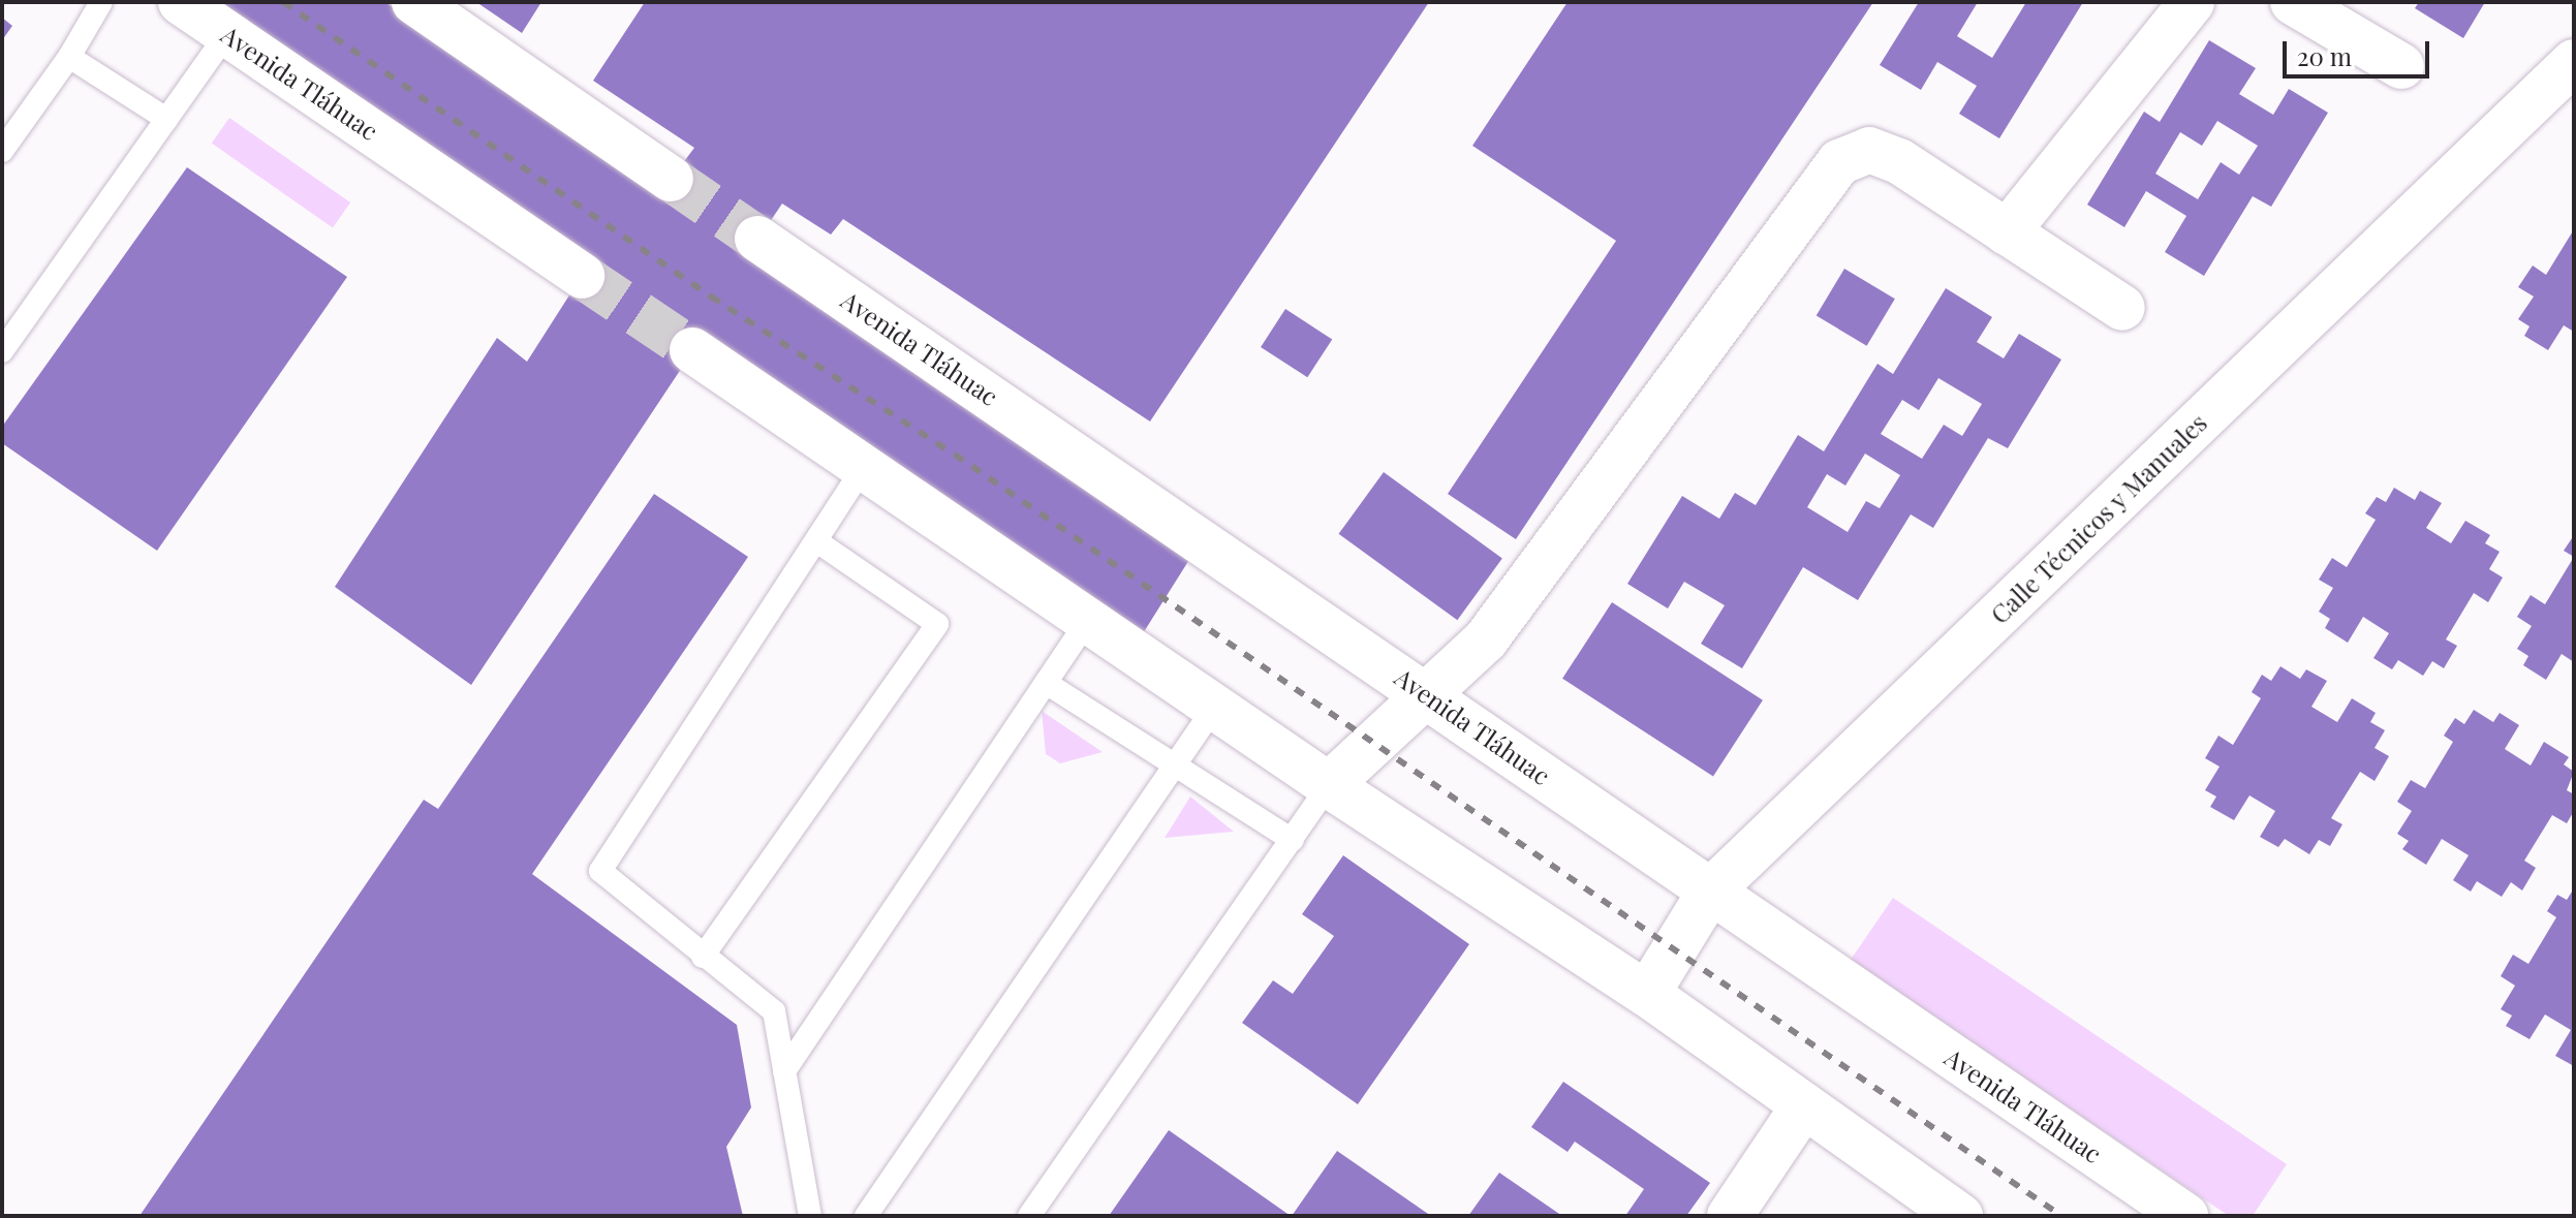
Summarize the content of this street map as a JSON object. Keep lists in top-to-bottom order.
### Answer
{
  "streets": {
    "main road": ["Avenida Tláhuac", "Calle Técnicos y Manuales"]
  },
  "crossings": [
    ["Avenida Tláhuac", "Calle Técnicos y Manuales"]
  ],
  "scale_bar": "20 m"
}
